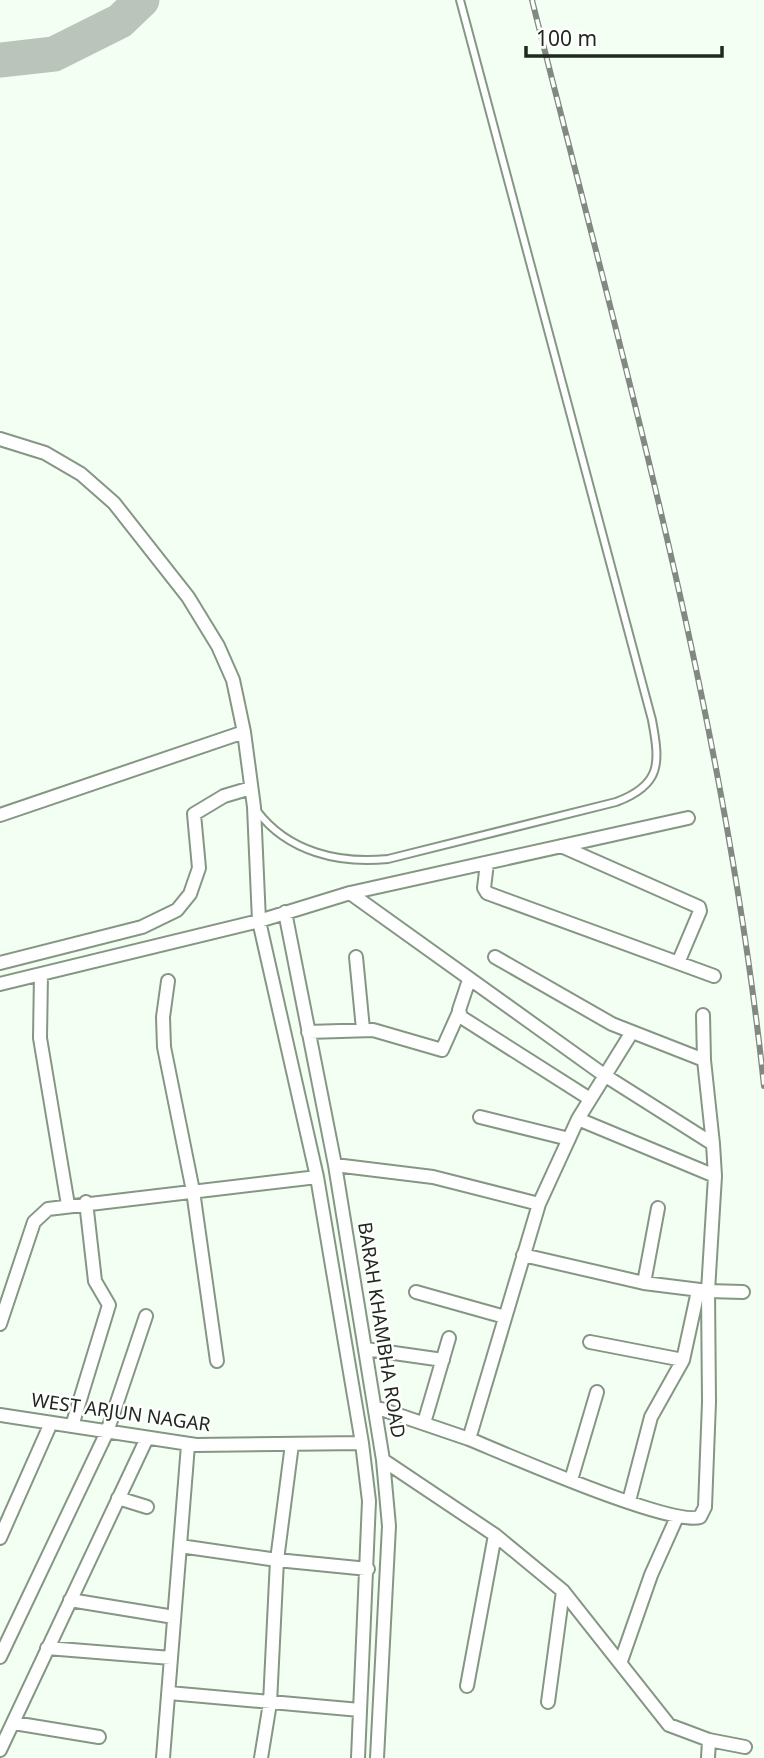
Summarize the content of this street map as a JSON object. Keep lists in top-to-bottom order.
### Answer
{
  "streets": {
    "street": ["BARAH KHAMBHA ROAD", "WEST ARJUN NAGAR"]
  },
  "crossings": [
    ["BARAH KHAMBHA ROAD", "WEST ARJUN NAGAR"]
  ],
  "scale_bar": "100 m"
}
